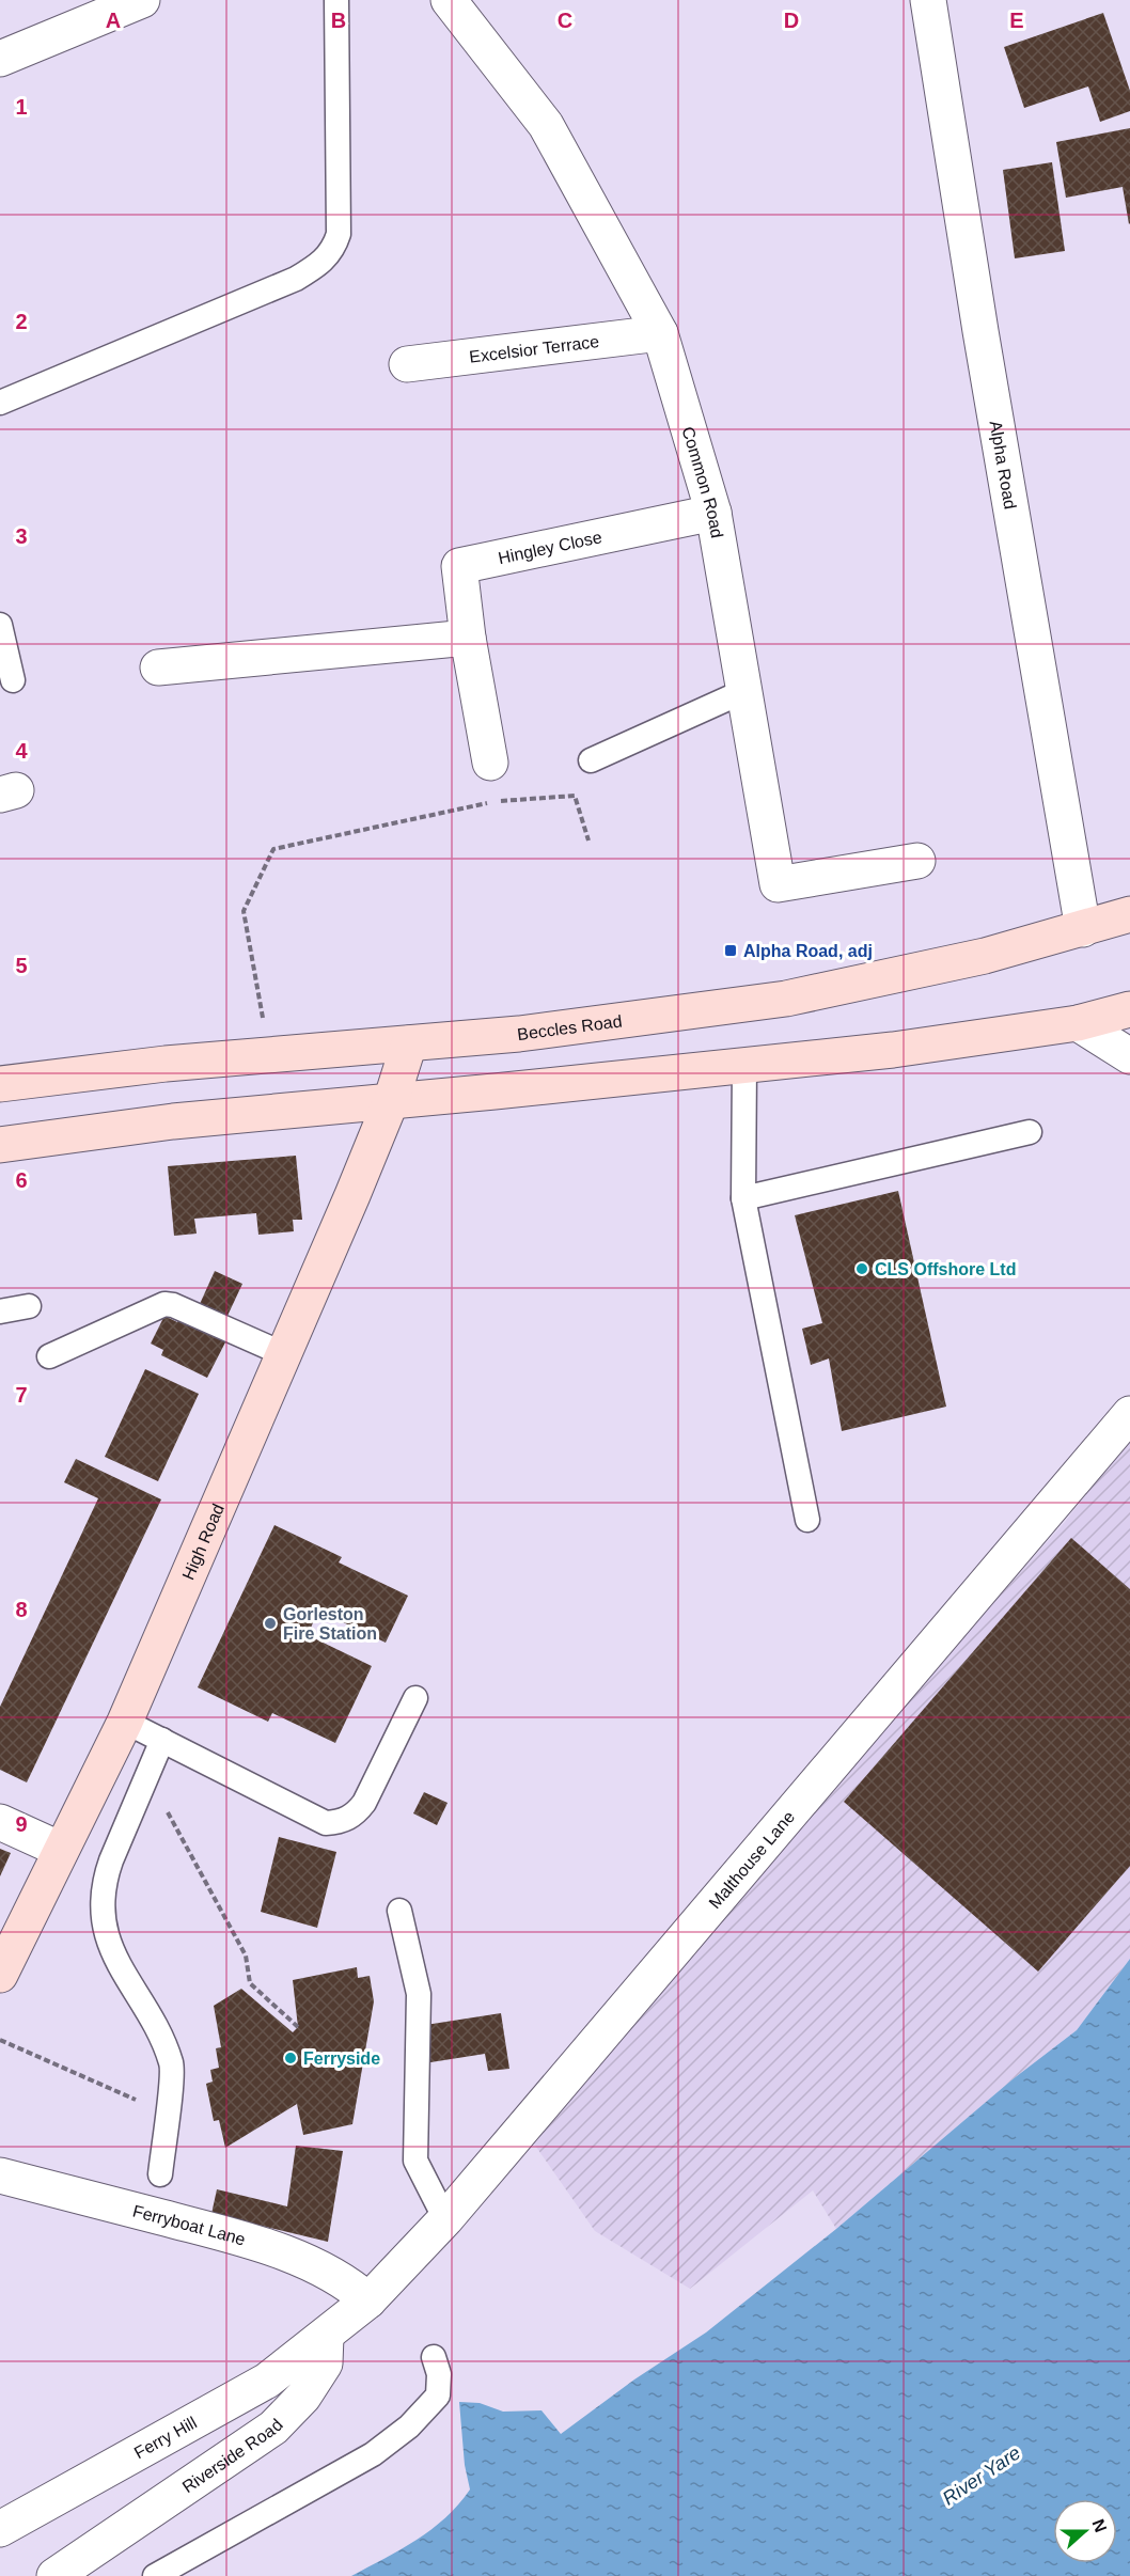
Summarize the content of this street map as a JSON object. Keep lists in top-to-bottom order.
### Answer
{
  "streets": {
    "street": [
      "Excelsior Terrace",
      "Alpha Road",
      "Common Road",
      "Hingley Close",
      "Beccles Road",
      "High Road",
      "Malthouse Lane",
      "Ferryboat Lane",
      "Ferry Hill",
      "Riverside Road"
    ]
  },
  "crossings": [
    ["Excelsior Terrace", "Common Road"],
    ["Alpha Road", "Beccles Road"],
    ["Common Road", "Hingley Close"],
    ["Beccles Road", "High Road"],
    ["Malthouse Lane", "Ferryboat Lane"],
    ["Ferry Hill", "Riverside Road"]
  ],
  "water": ["River Yare"],
  "places": {
    "transit": ["Alpha Road, adj"],
    "other": ["CLS Offshore Ltd", "Gorleston Fire Station", "Ferryside"]
  },
  "north": "right",
  "grid": {
    "columns": [
      "A",
      "B",
      "C",
      "D",
      "E"
    ],
    "rows": [
      "1",
      "2",
      "3",
      "4",
      "5",
      "6",
      "7",
      "8",
      "9"
    ]
  }
}
